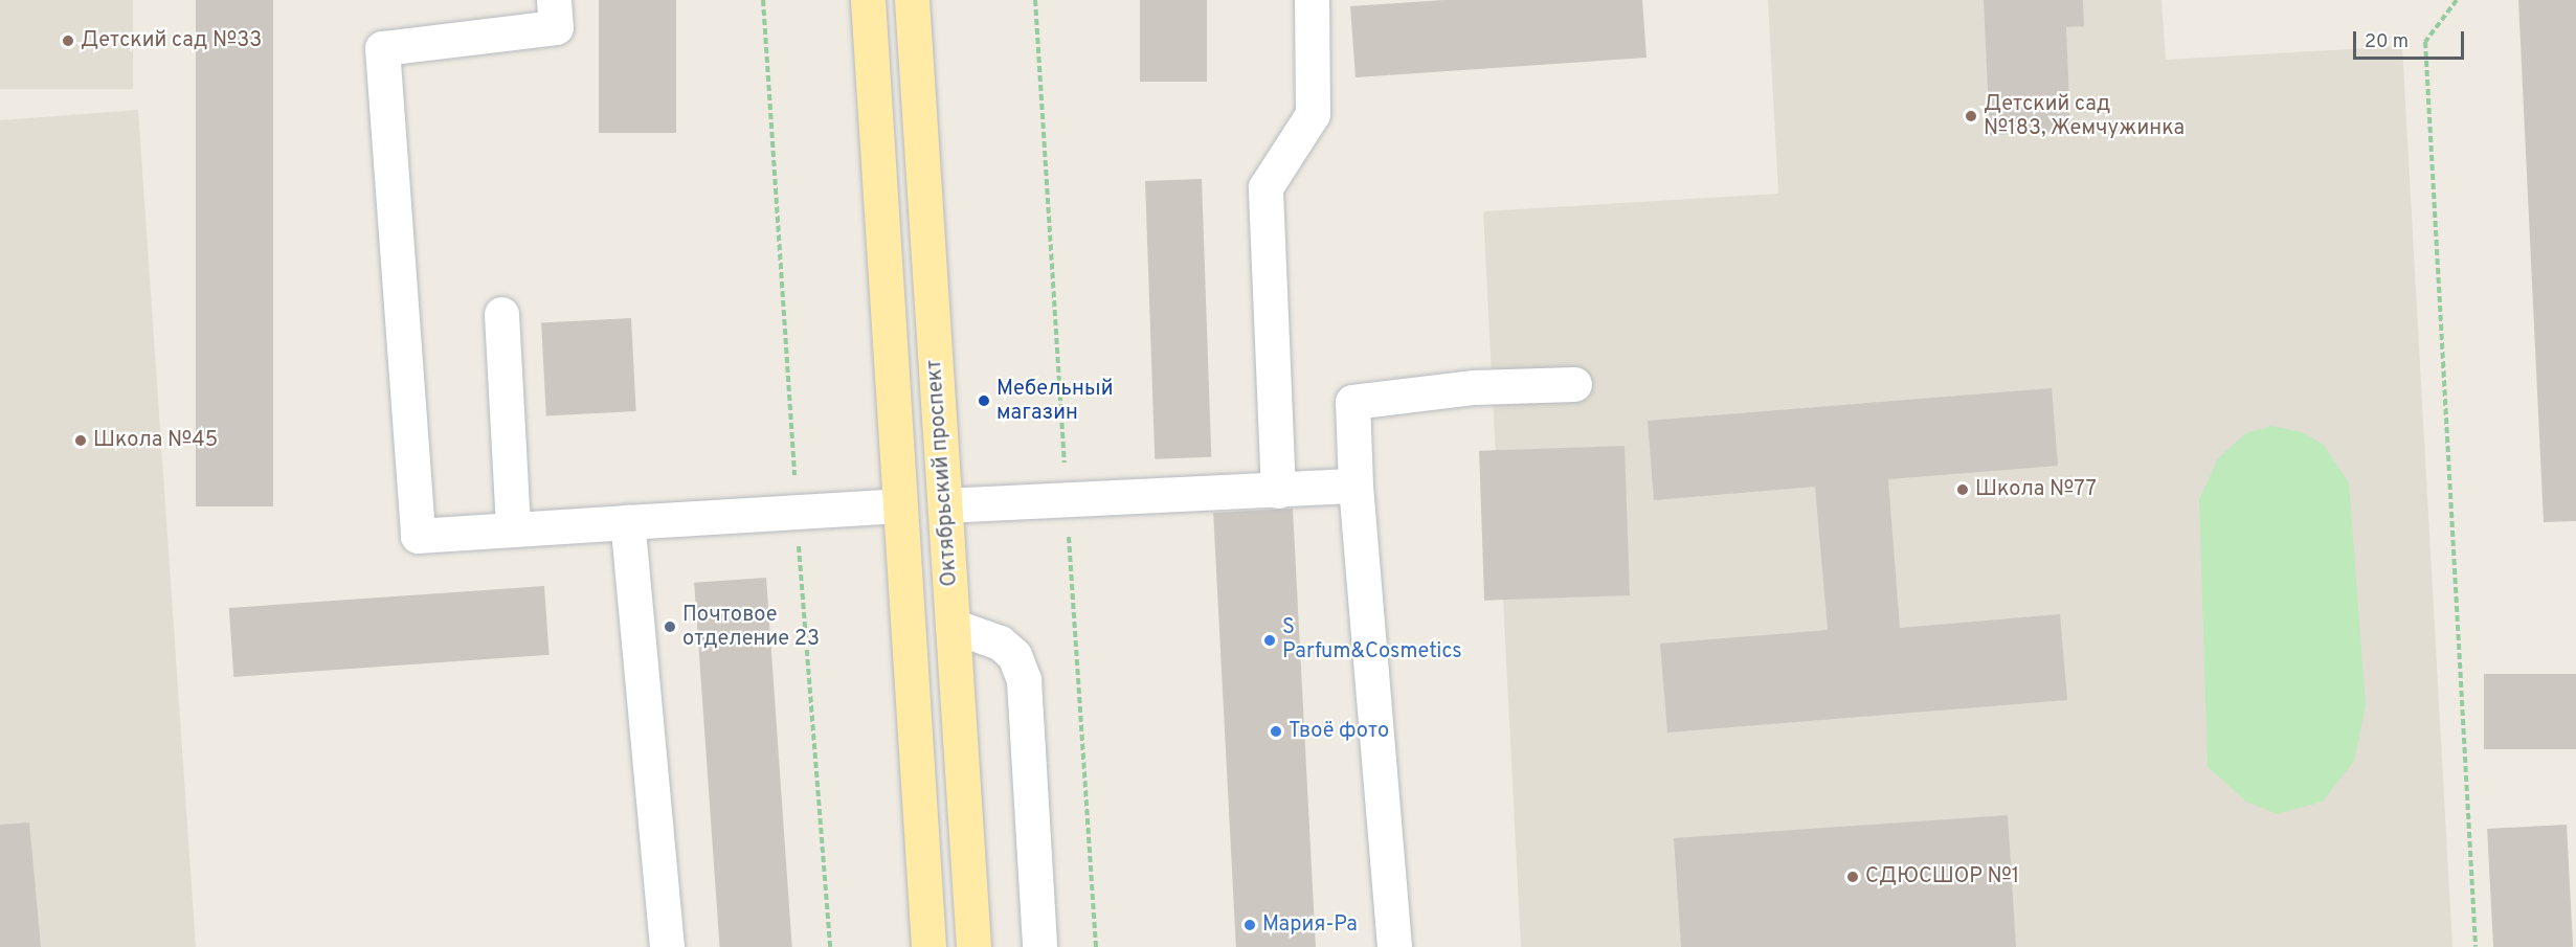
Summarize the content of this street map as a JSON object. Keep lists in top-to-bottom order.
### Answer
{
  "streets": {
    "main road": ["Октябрьский проспект"]
  },
  "places": [
    "Детский сад №33",
    "Детский сад №183, Жемчужинка",
    "Мебельный магазин",
    "Школа №45",
    "Школа №77",
    "Почтовое отделение 23",
    "S Parfum&Cosmetics",
    "Твоё фото",
    "СДЮСШОР №1",
    "Мария-Ра"
  ],
  "scale_bar": "20 m"
}
